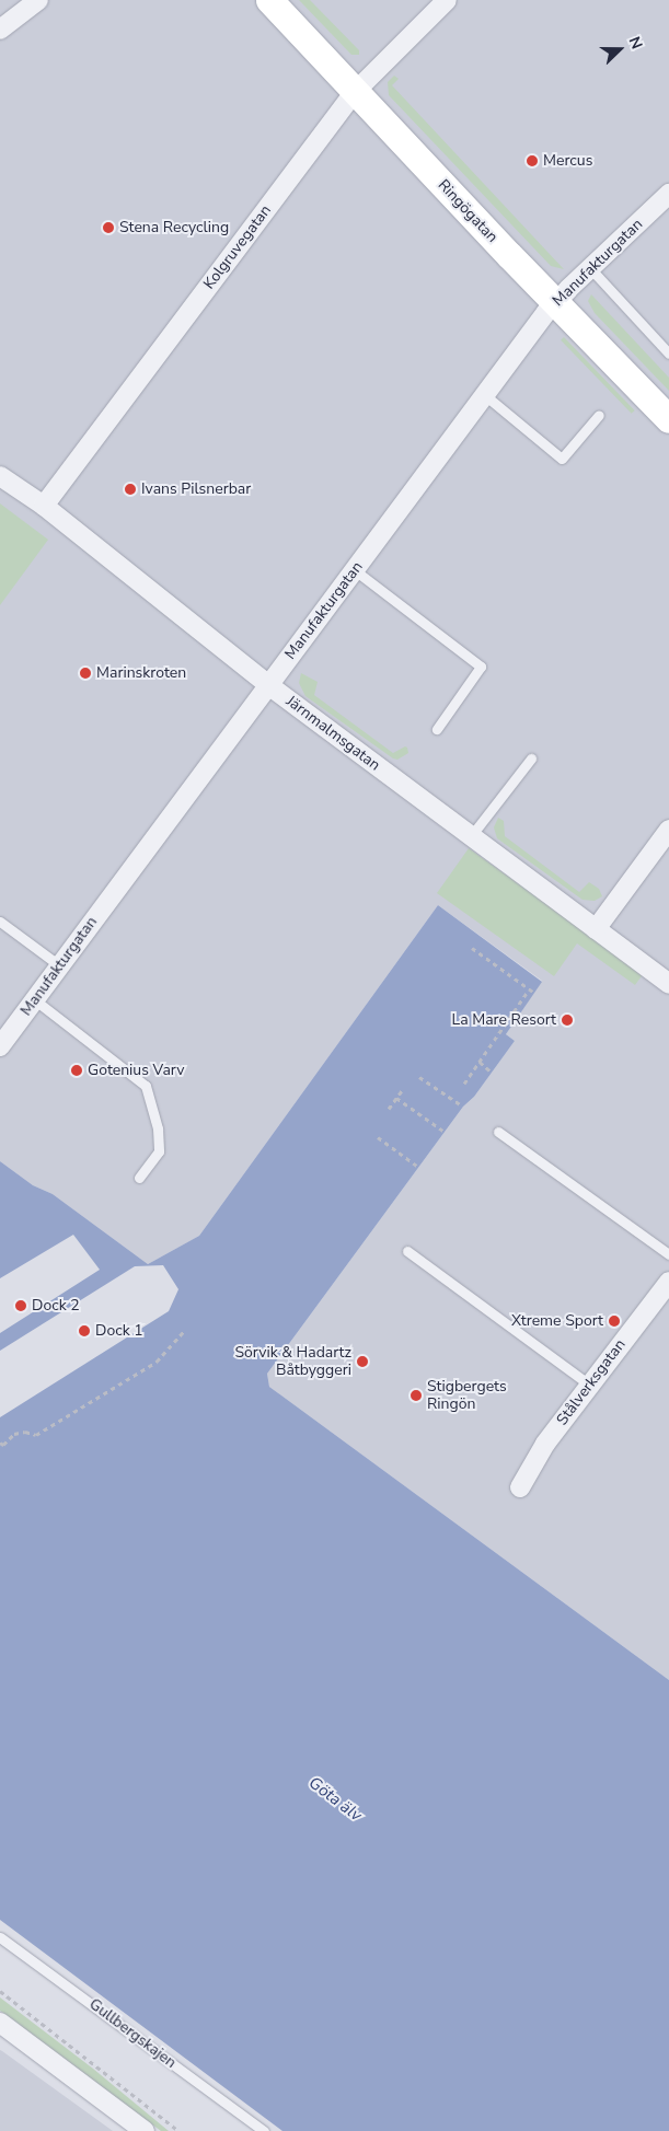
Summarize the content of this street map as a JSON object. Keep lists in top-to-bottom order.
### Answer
{
  "streets": {
    "street": [
      "Ringögatan",
      "Kolgruvegatan",
      "Manufakturgatan",
      "Järnmalmsgatan",
      "Stålverksgatan"
    ],
    "lane": ["Gullbergskajen"]
  },
  "crossings": [
    ["Ringögatan", "Kolgruvegatan"],
    ["Ringögatan", "Manufakturgatan"],
    ["Kolgruvegatan", "Järnmalmsgatan"],
    ["Manufakturgatan", "Järnmalmsgatan"]
  ],
  "water": ["Göta älv"],
  "places": [
    "Mercus",
    "Stena Recycling",
    "Ivans Pilsnerbar",
    "Marinskroten",
    "La Mare Resort",
    "Gotenius Varv",
    "Dock 2",
    "Xtreme Sport",
    "Dock 1",
    "Sörvik & Hadartz Båtbyggeri",
    "Stigbergets Ringön"
  ],
  "north": "right"
}
